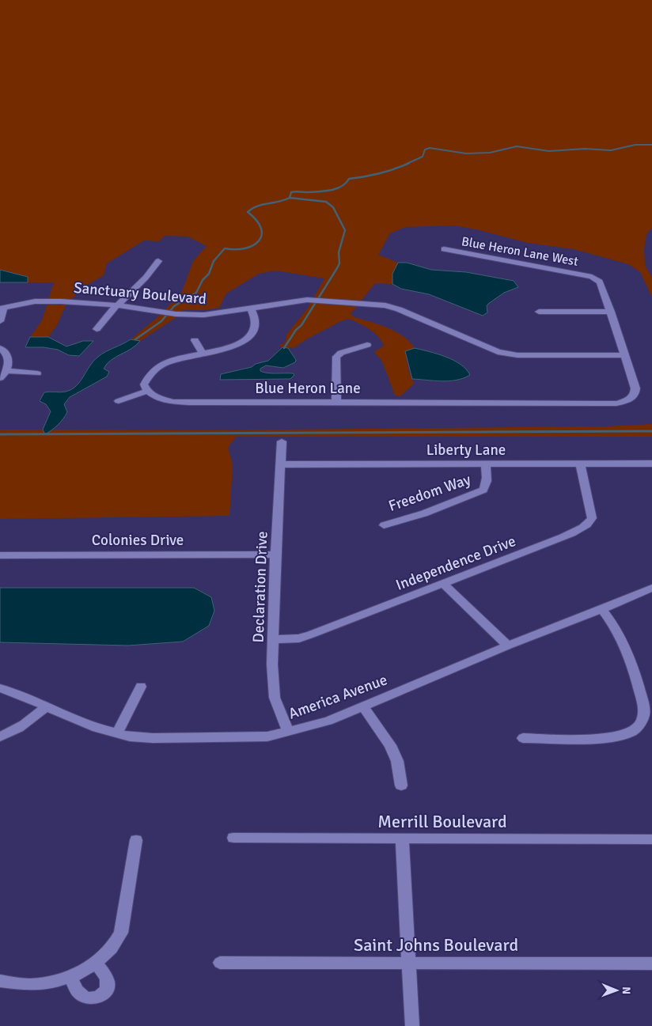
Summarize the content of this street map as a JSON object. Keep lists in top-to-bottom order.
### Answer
{
  "streets": {
    "street": [
      "Blue Heron Lane West",
      "Sanctuary Boulevard",
      "Blue Heron Lane",
      "Liberty Lane",
      "Freedom Way",
      "Colonies Drive",
      "Independence Drive",
      "Declaration Drive",
      "America Avenue",
      "Merrill Boulevard",
      "Saint Johns Boulevard"
    ]
  },
  "crossings": [
    ["Sanctuary Boulevard", "Blue Heron Lane"],
    ["Liberty Lane", "Freedom Way"],
    ["Liberty Lane", "Independence Drive"],
    ["Liberty Lane", "Declaration Drive"],
    ["Colonies Drive", "Declaration Drive"],
    ["Independence Drive", "Declaration Drive"],
    ["Declaration Drive", "America Avenue"]
  ],
  "north": "right"
}
